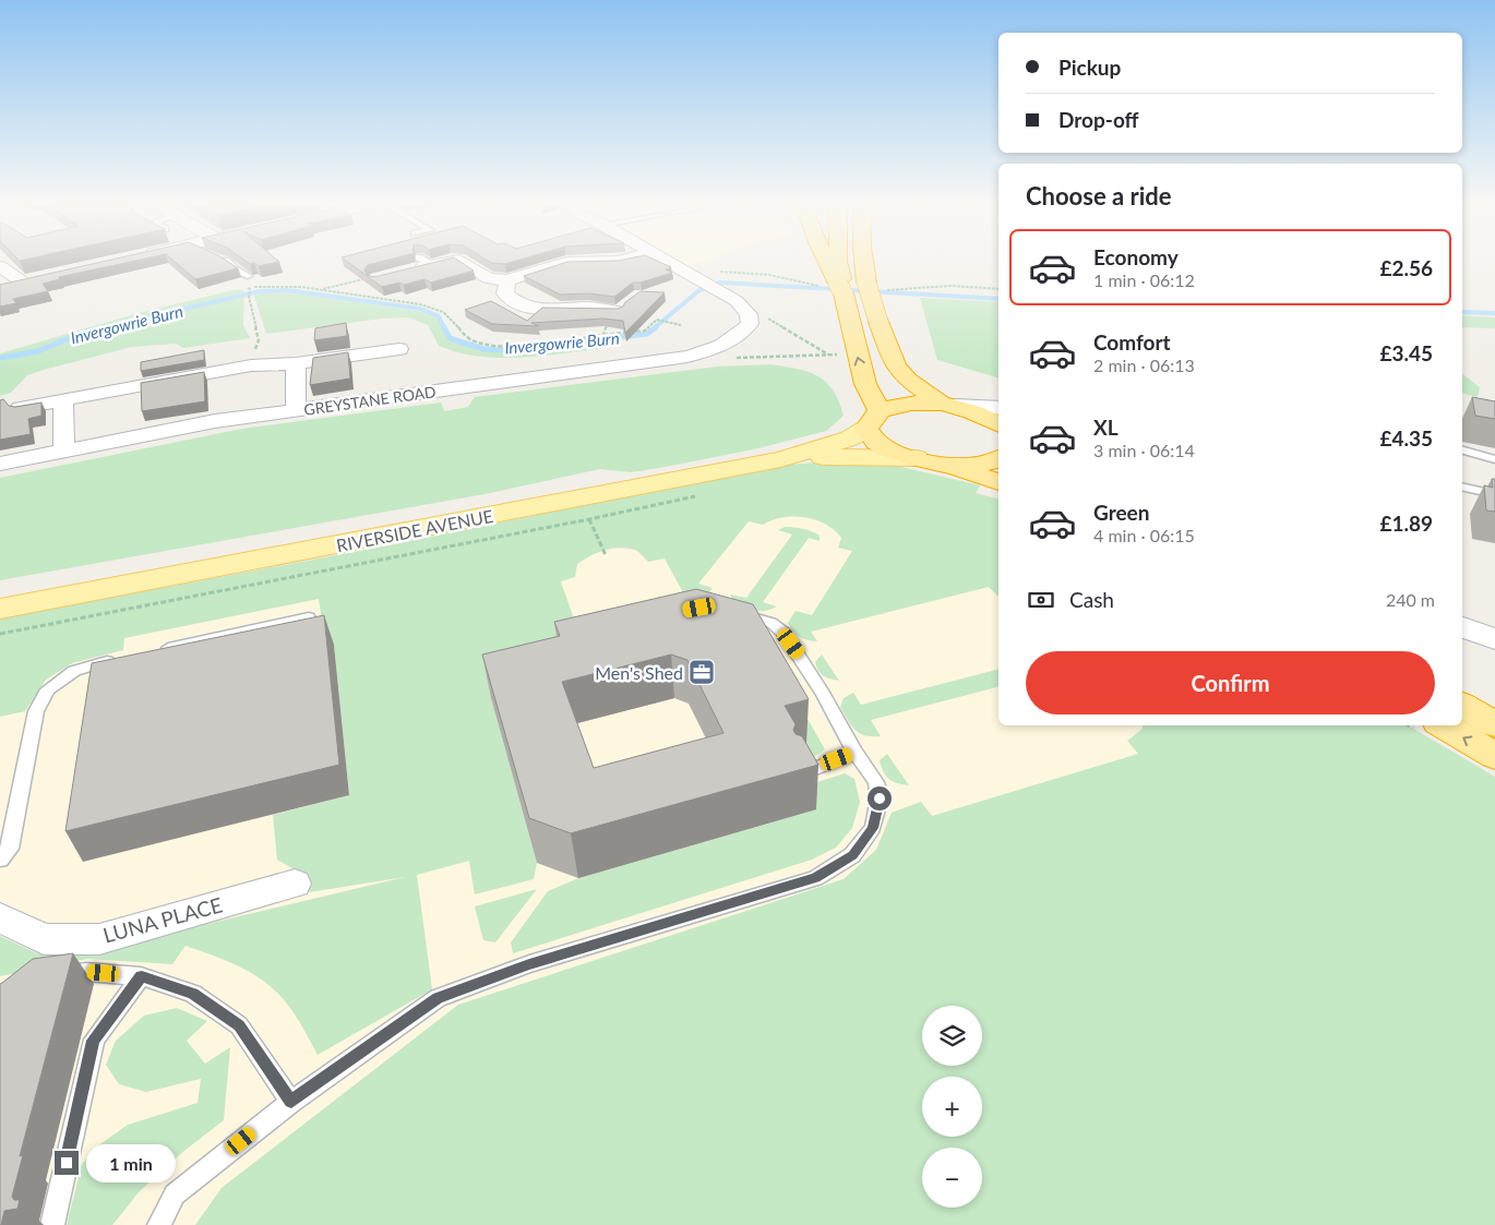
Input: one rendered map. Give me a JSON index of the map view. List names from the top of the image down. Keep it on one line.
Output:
{"streets":{"main road":["RIVERSIDE AVENUE"],"street":["GREYSTANE ROAD","LUNA PLACE"]},"water":["Invergowrie Burn"],"places":{"office":["Men's Shed"]},"page":{"banner":["Pickup","Drop-off"],"heading":"Choose a ride","list":[{"name":"Economy","note":"1 min · 06:12","value":"£2.56"},{"name":"Comfort","note":"2 min · 06:13","value":"£3.45"},{"name":"XL","note":"3 min · 06:14","value":"£4.35"},{"name":"Green","note":"4 min · 06:15","value":"£1.89"}],"pay":["Cash","240 m"],"buttons":"Confirm","map_buttons":["+","−"],"bubble":"1 min"}}
